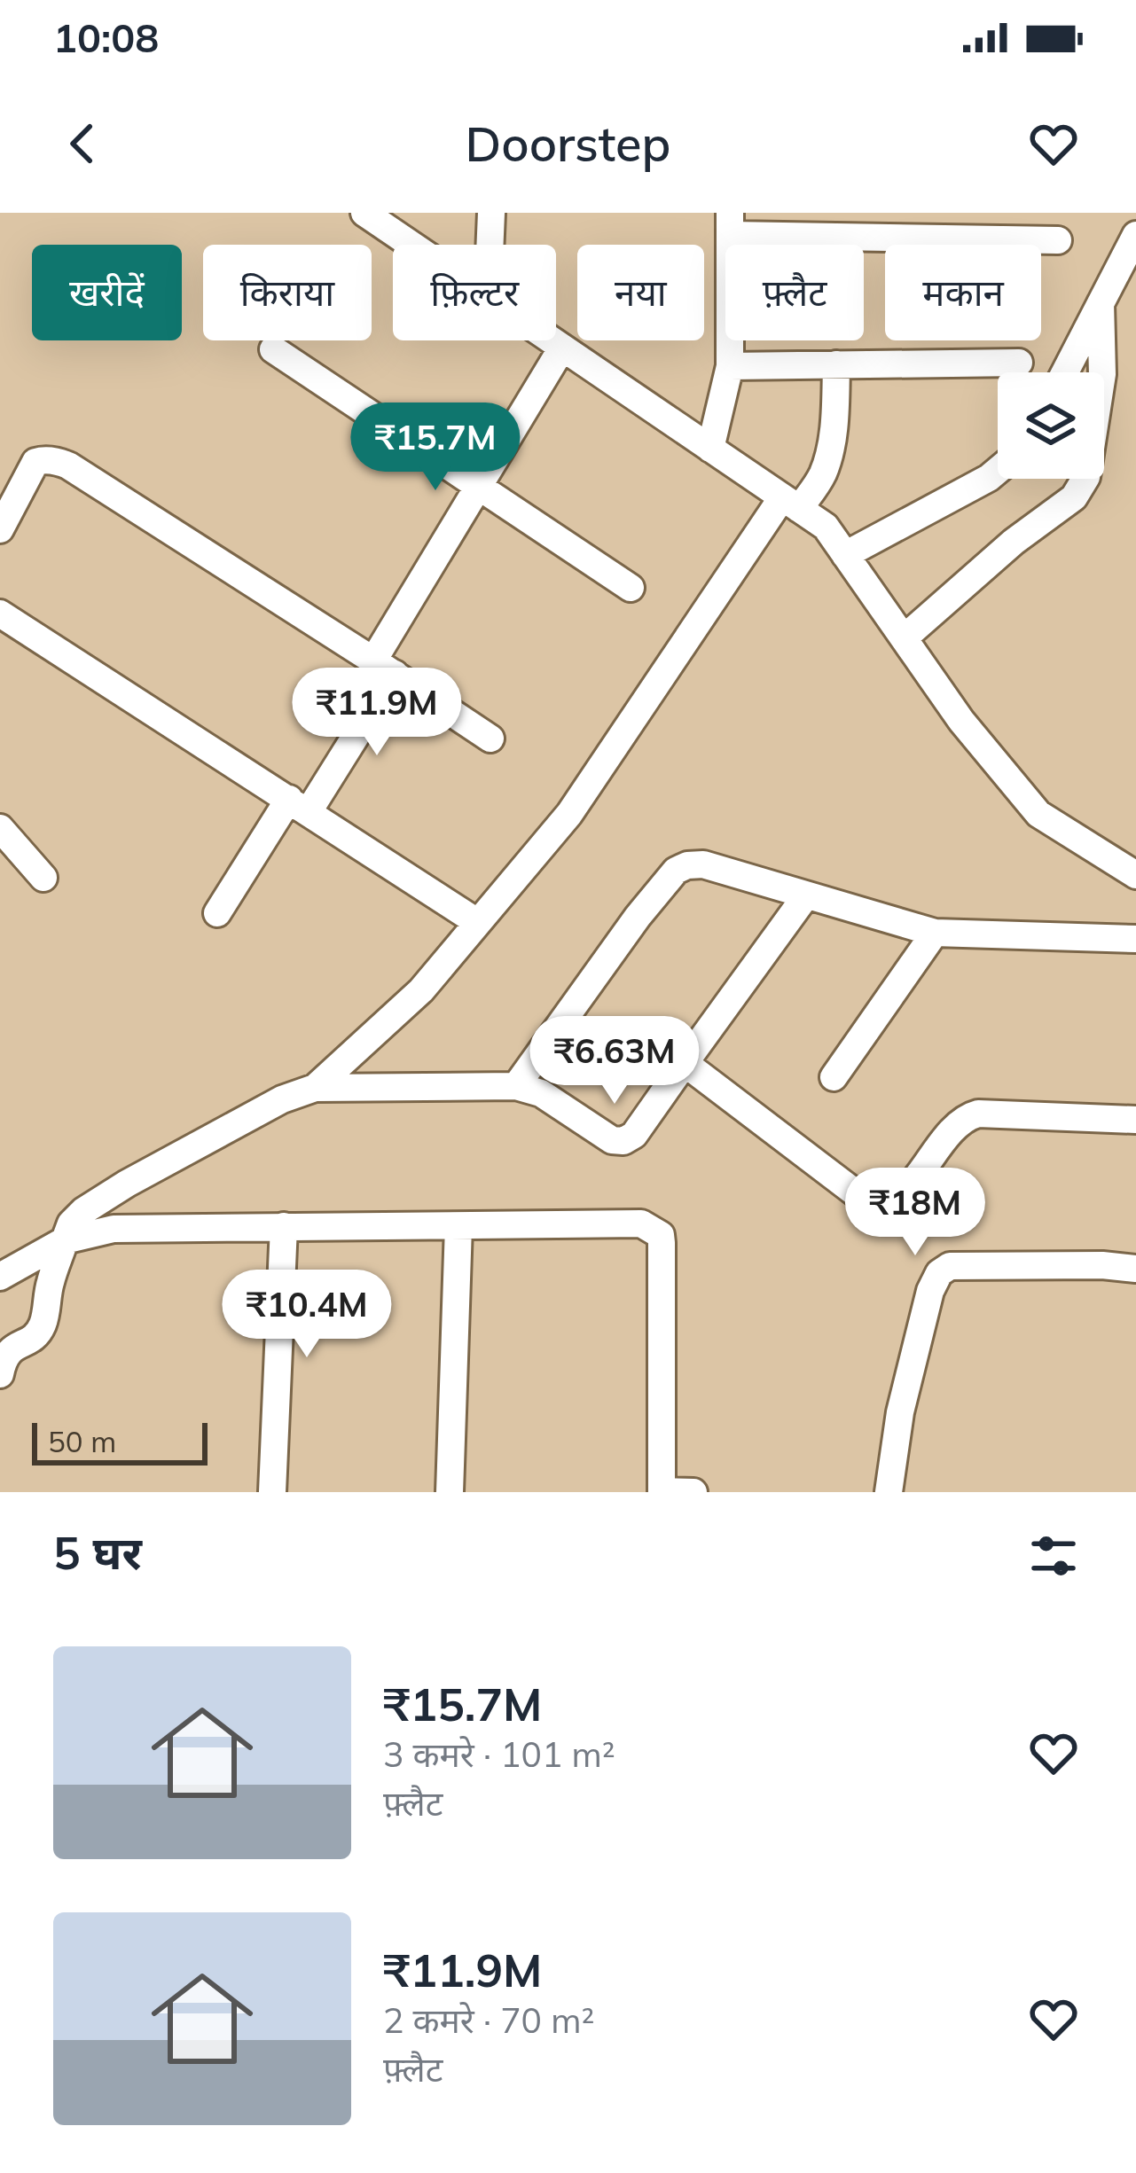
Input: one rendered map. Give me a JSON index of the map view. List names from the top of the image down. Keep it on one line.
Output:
{"scale_bar":"50 m","page":{"status":"10:08","header":"Doorstep","chip":["खरीदें","किराया","फ़िल्टर","नया","फ़्लैट","मकान"],"price":["₹15.7M","₹11.9M","₹6.63M","₹18M","₹10.4M"],"scale":"50 m","heading":"5 घर","list":[{"name":"₹15.7M","note":"3 कमरे · 101 m² · फ़्लैट"},{"name":"₹11.9M","note":"2 कमरे · 70 m² · फ़्लैट"}]}}
